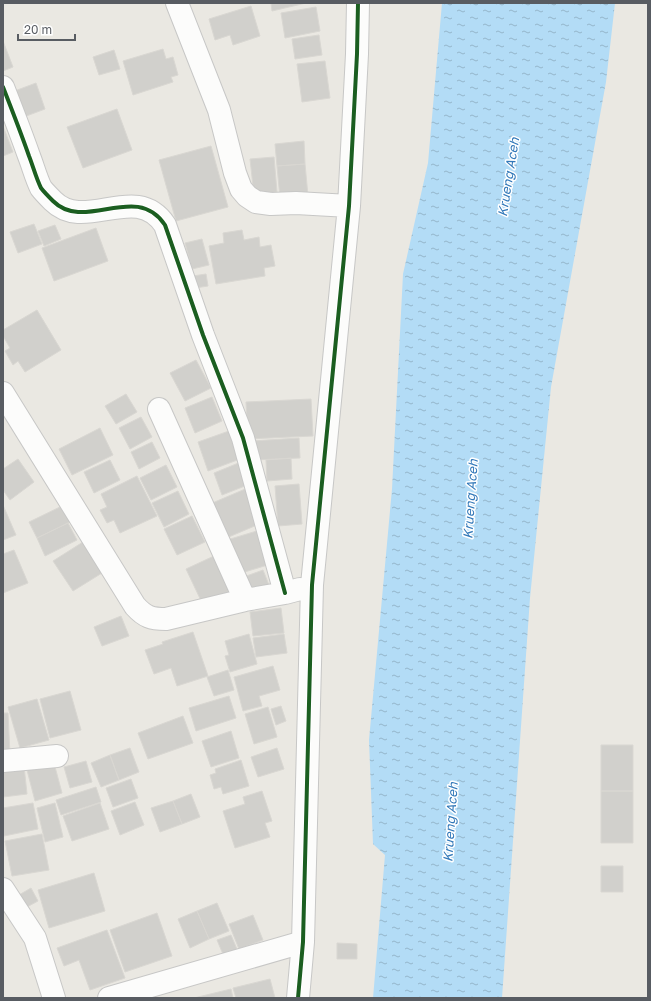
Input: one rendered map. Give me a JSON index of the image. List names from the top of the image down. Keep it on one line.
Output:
{"water":["Krueng Aceh"],"scale_bar":"20 m"}
